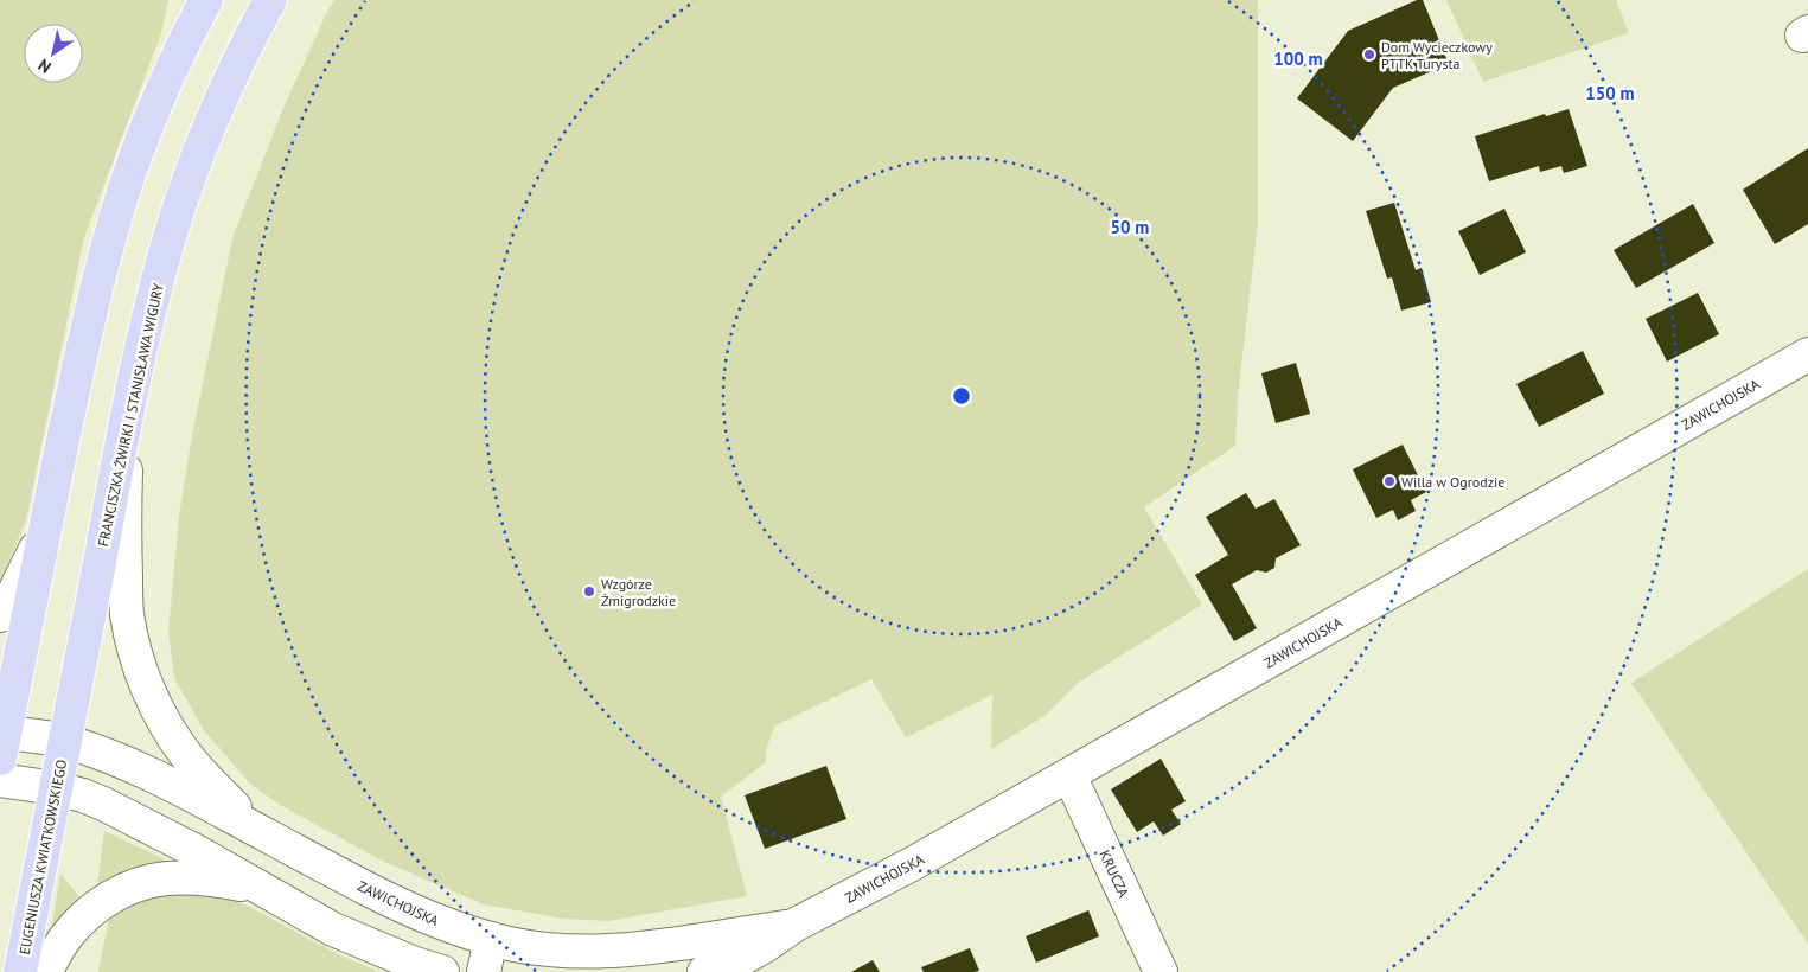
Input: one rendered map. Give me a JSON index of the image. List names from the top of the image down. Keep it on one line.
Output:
{"streets":{"main road":["FRANCISZKA ŻWIRKI I STANISŁAWA WIGURY","EUGENIUSZA KWIATKOWSKIEGO"],"street":["ZAWICHOJSKA","KRUCZA"]},"crossings":[["ZAWICHOJSKA","FRANCISZKA ŻWIRKI I STANISŁAWA WIGURY"],["ZAWICHOJSKA","EUGENIUSZA KWIATKOWSKIEGO"],["ZAWICHOJSKA","KRUCZA"],["FRANCISZKA ŻWIRKI I STANISŁAWA WIGURY","EUGENIUSZA KWIATKOWSKIEGO"]],"places":["Dom Wycieczkowy PTTK Turysta","Willa w Ogrodzie","Wzgórze Żmigrodzkie"],"north":"bottom left","rings":["100 m","150 m","50 m"]}
